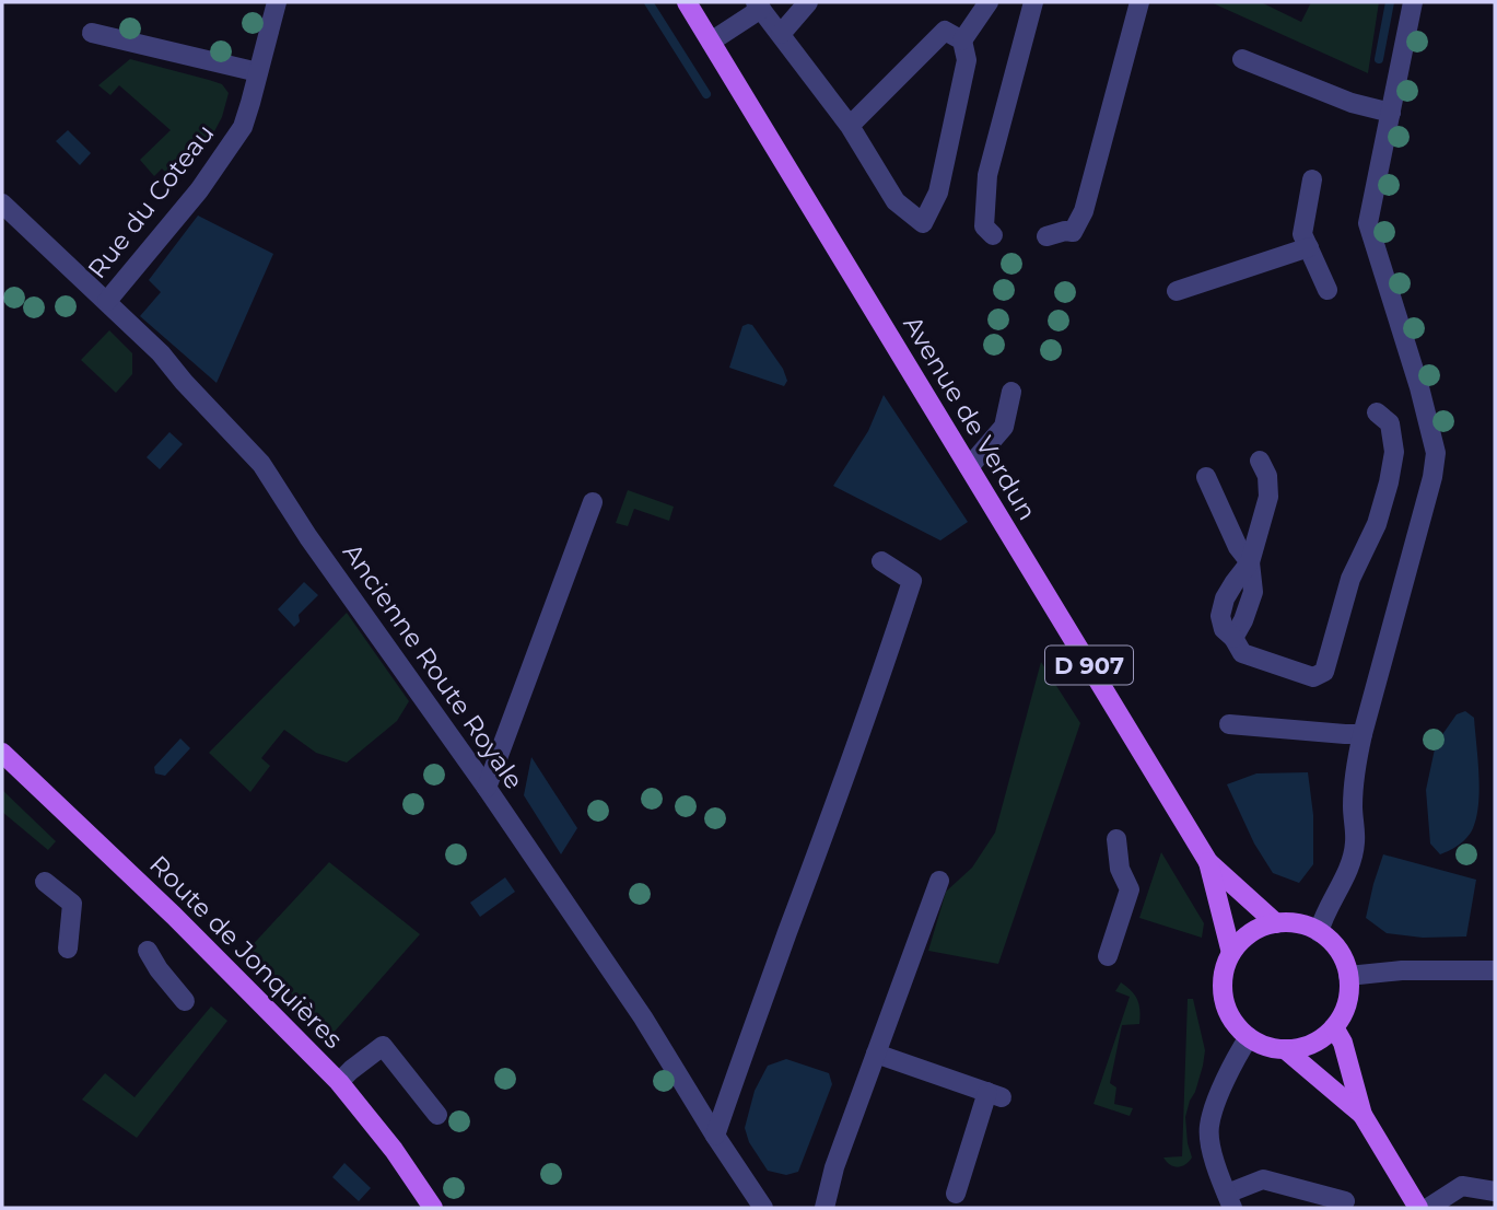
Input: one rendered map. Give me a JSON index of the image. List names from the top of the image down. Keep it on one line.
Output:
{"streets":{"main road":["Avenue de Verdun","D 907","Route de Jonquières"],"street":["Rue du Coteau","Ancienne Route Royale"]},"crossings":[["Rue du Coteau","Ancienne Route Royale"]]}
